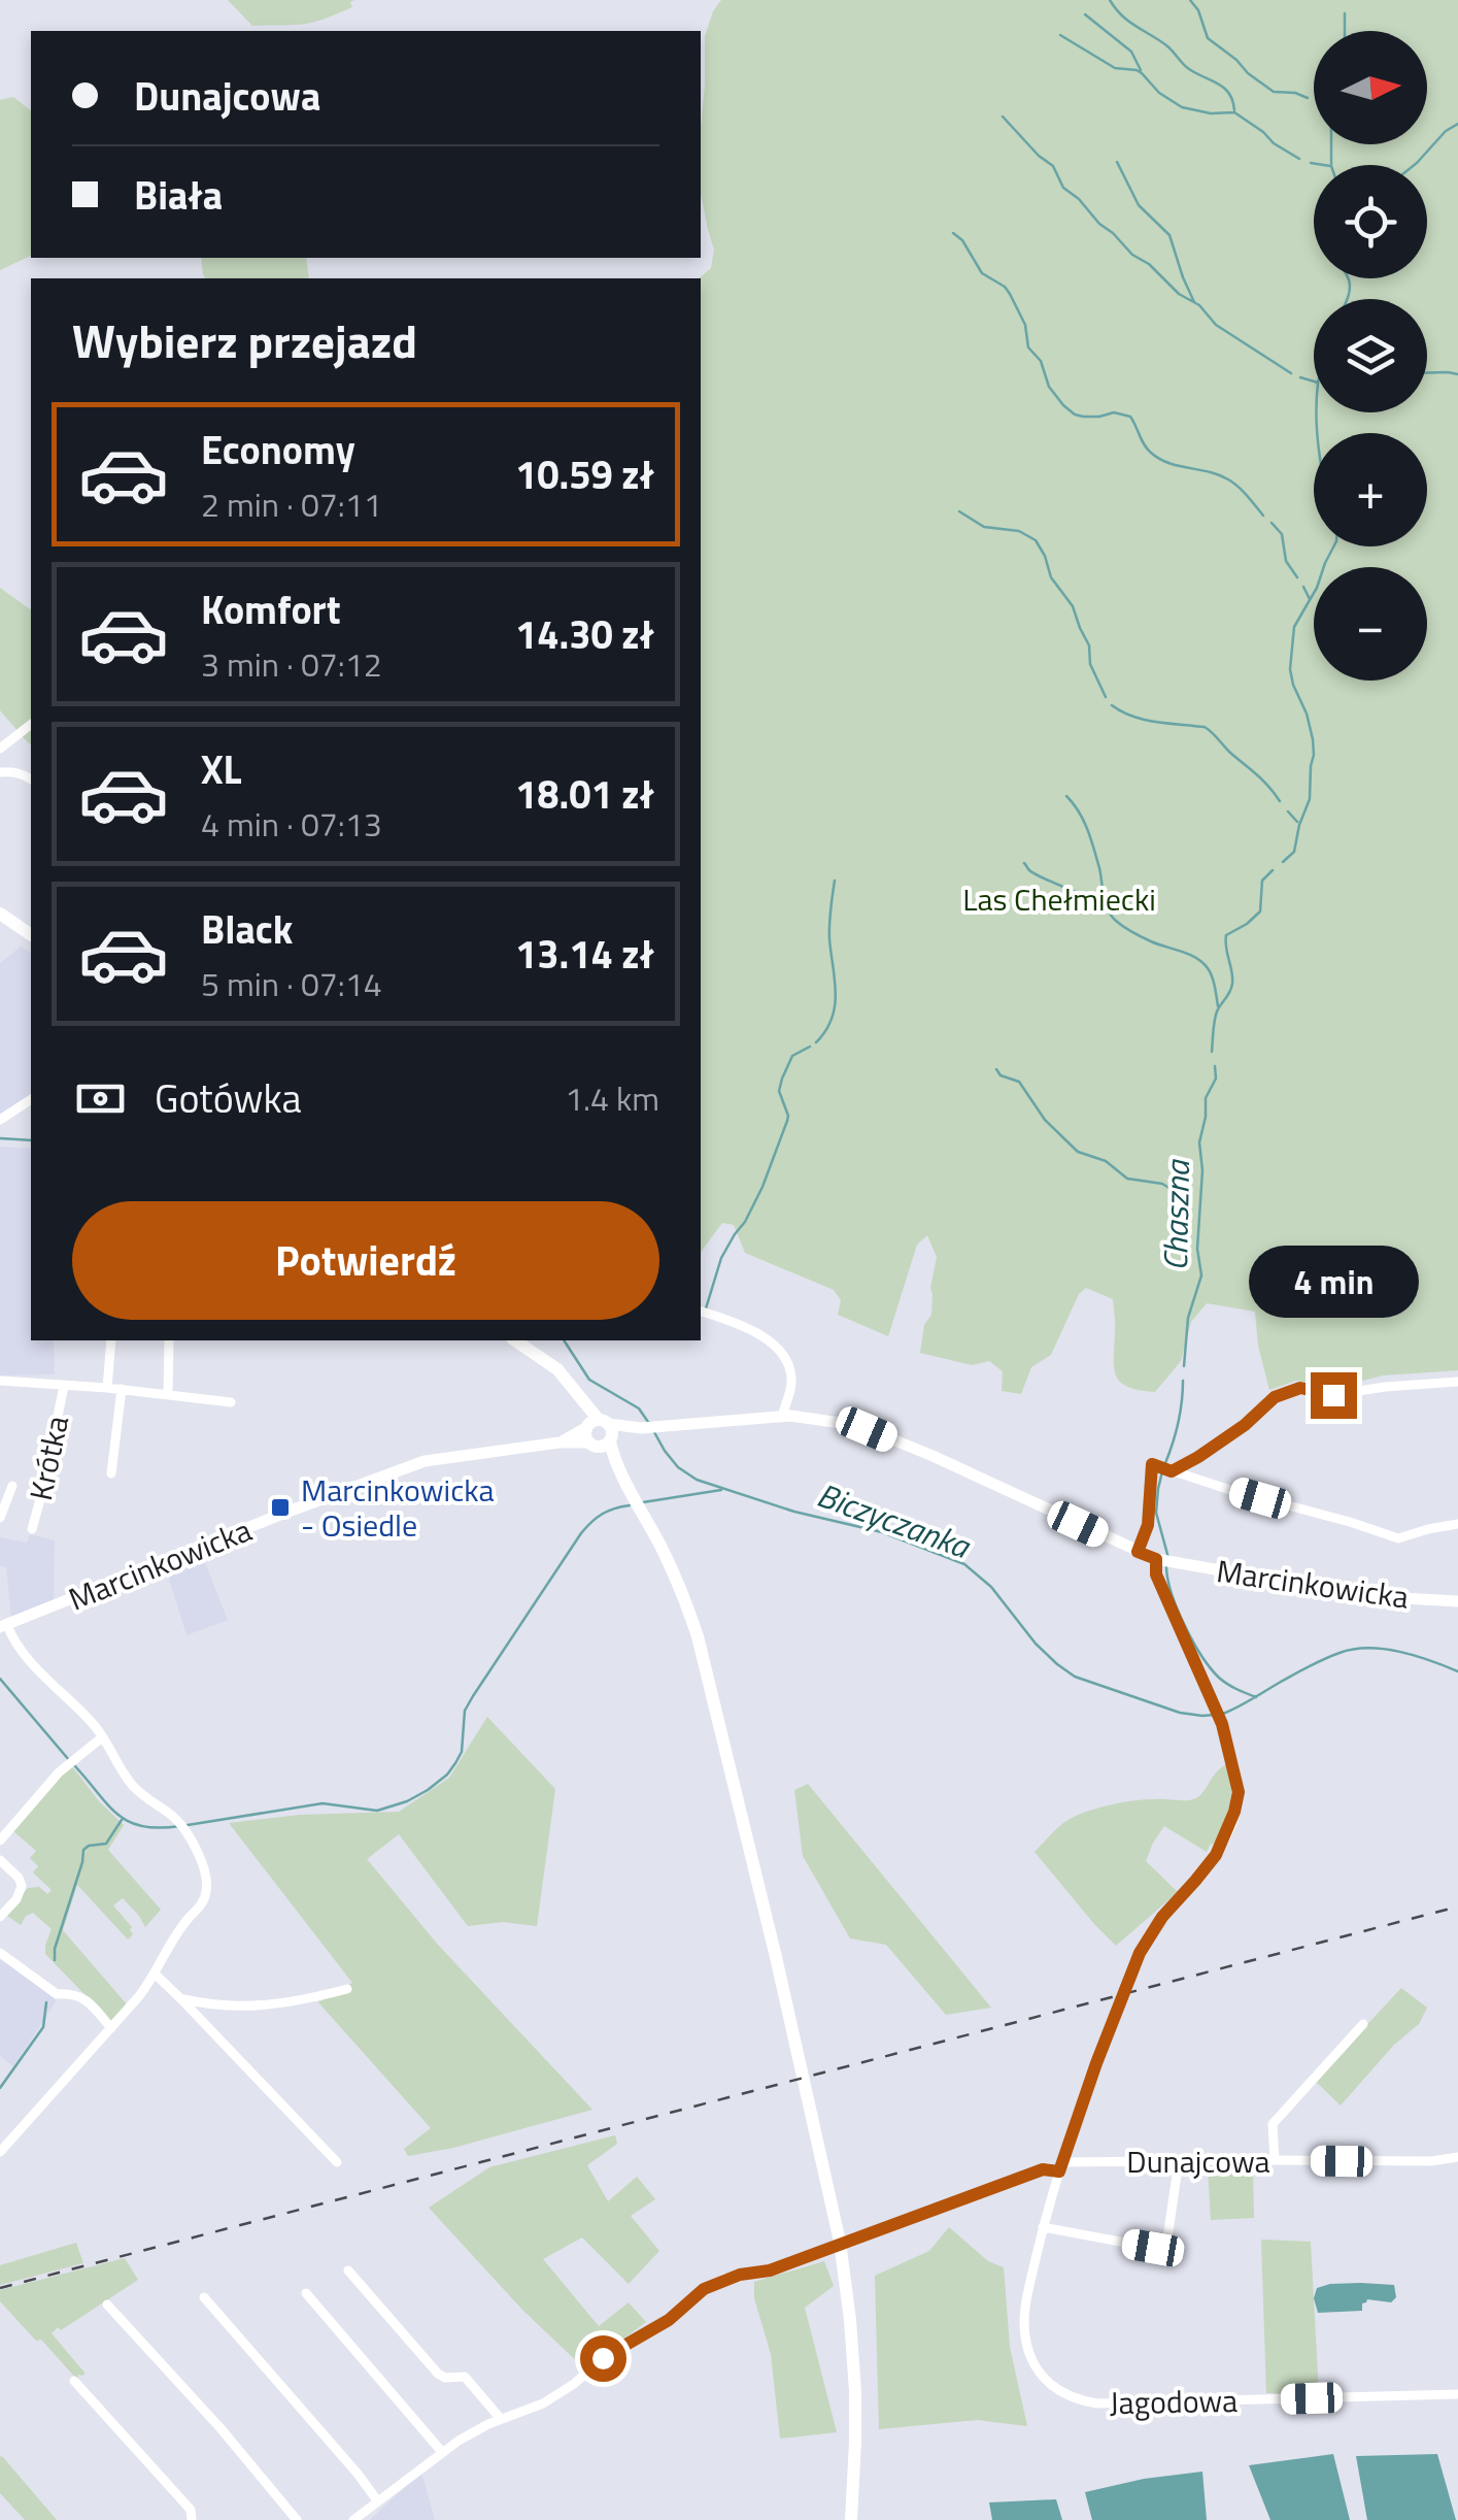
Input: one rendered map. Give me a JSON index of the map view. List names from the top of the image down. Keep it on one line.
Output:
{"streets":{"street":["Krótka","Marcinkowicka","Dunajcowa","Jagodowa"]},"crossings":[["Marcinkowicka","Jagodowa"],["Dunajcowa","Jagodowa"]],"water":["Chaszna","Biczyczanka"],"parks":["Las Chełmiecki"],"places":{"transit":["Marcinkowicka - Osiedle"]},"north":"right","page":{"map_buttons":["+","−"],"banner":["Dunajcowa","Biała"],"heading":"Wybierz przejazd","list":[{"name":"Economy","note":"2 min · 07:11","value":"10.59 zł"},{"name":"Komfort","note":"3 min · 07:12","value":"14.30 zł"},{"name":"XL","note":"4 min · 07:13","value":"18.01 zł"},{"name":"Black","note":"5 min · 07:14","value":"13.14 zł"}],"pay":["Gotówka","1.4 km"],"buttons":"Potwierdź","bubble":"4 min"}}
